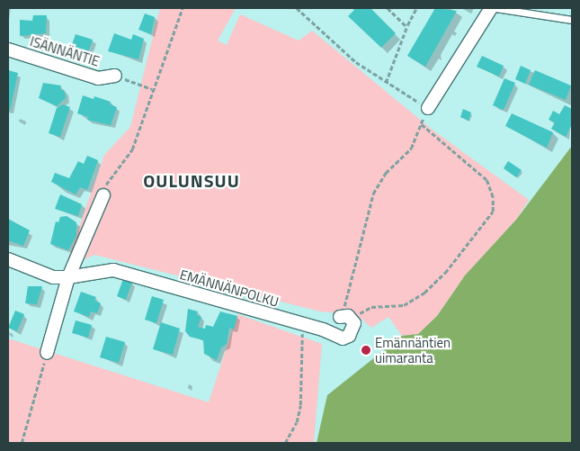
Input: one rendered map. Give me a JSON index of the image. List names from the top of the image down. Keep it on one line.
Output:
{"streets":{"street":["ISÄNNÄNTIE","EMÄNNÄNPOLKU"]},"districts":["OULUNSUU"],"places":["Emännäntien uimaranta"]}
